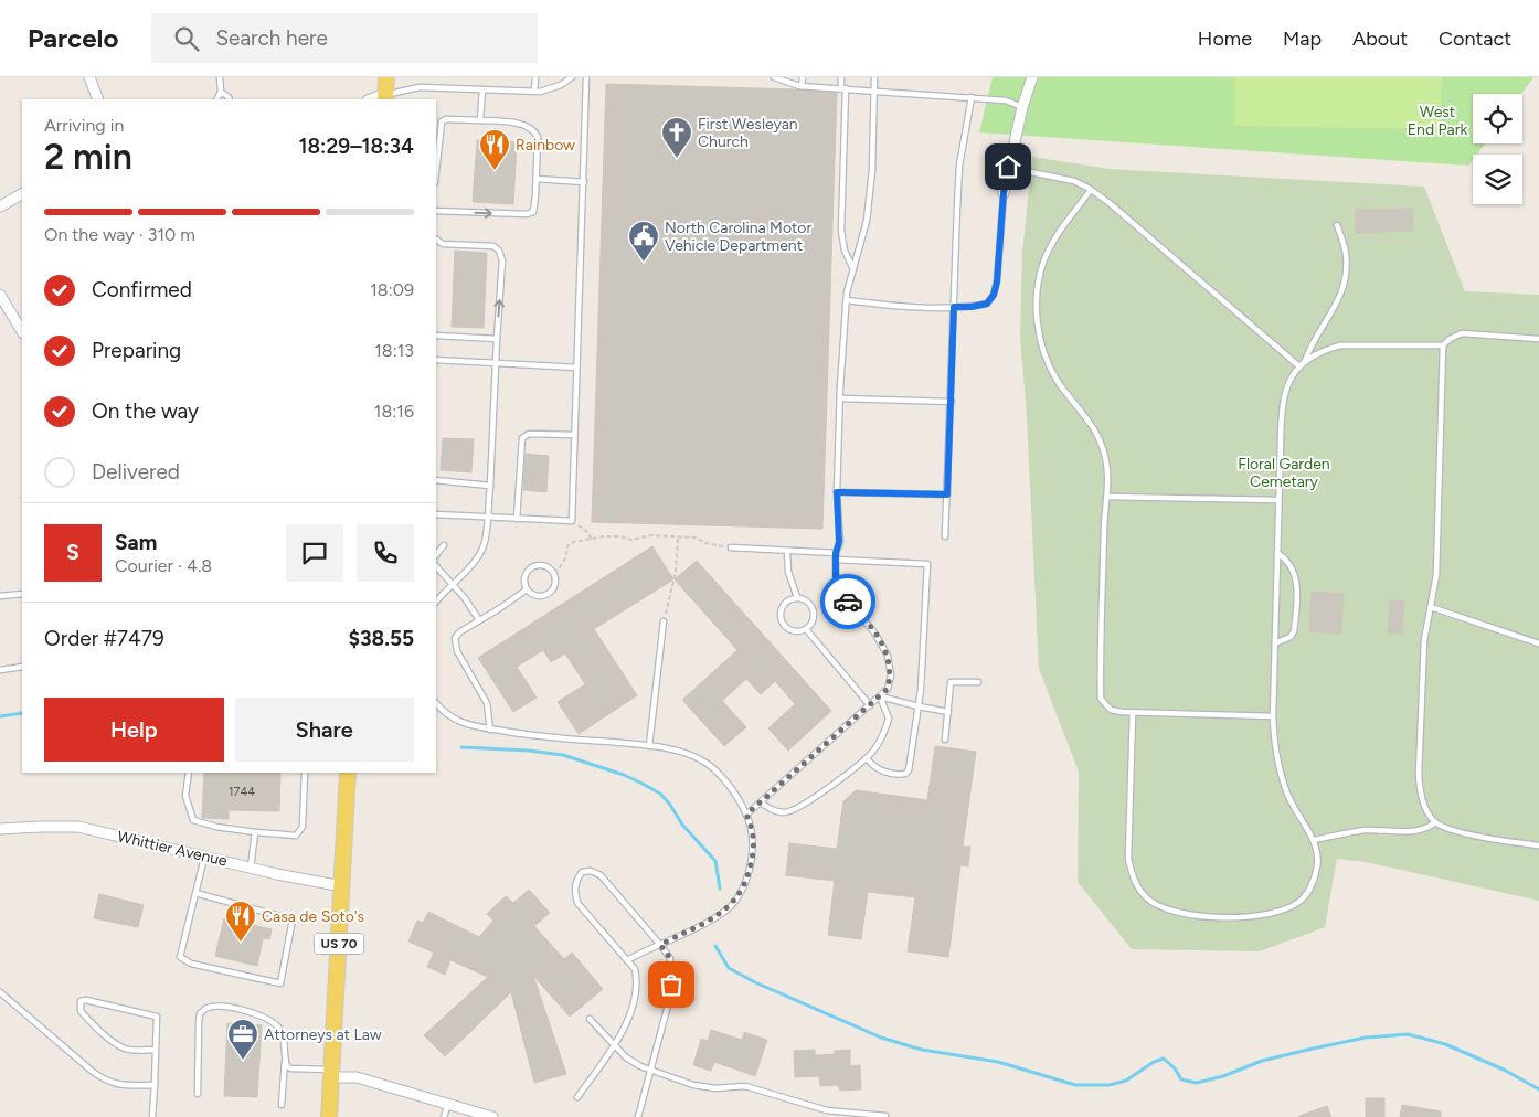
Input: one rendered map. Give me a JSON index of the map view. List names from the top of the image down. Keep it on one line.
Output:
{"streets":{"main road":["US 70"],"street":["Whittier Avenue"]},"crossings":[["Whittier Avenue","US 70"]],"parks":["West End Park","Floral Garden Cemetary"],"places":{"church":["First Wesleyan Church"],"restaurant":["Rainbow","Casa de Soto's"],"public building":["North Carolina Motor Vehicle Department"],"office":["Attorneys at Law"]},"house_numbers":["1744"],"page":{"header":"Parcelo","search":"Search here","nav":["Home","Map","About","Contact"],"heading":["2 min","Arriving in","18:29–18:34"],"panel":["Sam","Courier · 4.8","Order #7479","$38.55"],"bar":"On the way · 310 m","list":[["Confirmed","18:09"],["Preparing","18:13"],["On the way","18:16"],"Delivered"],"round":"S","buttons":["Help","Share"]}}
